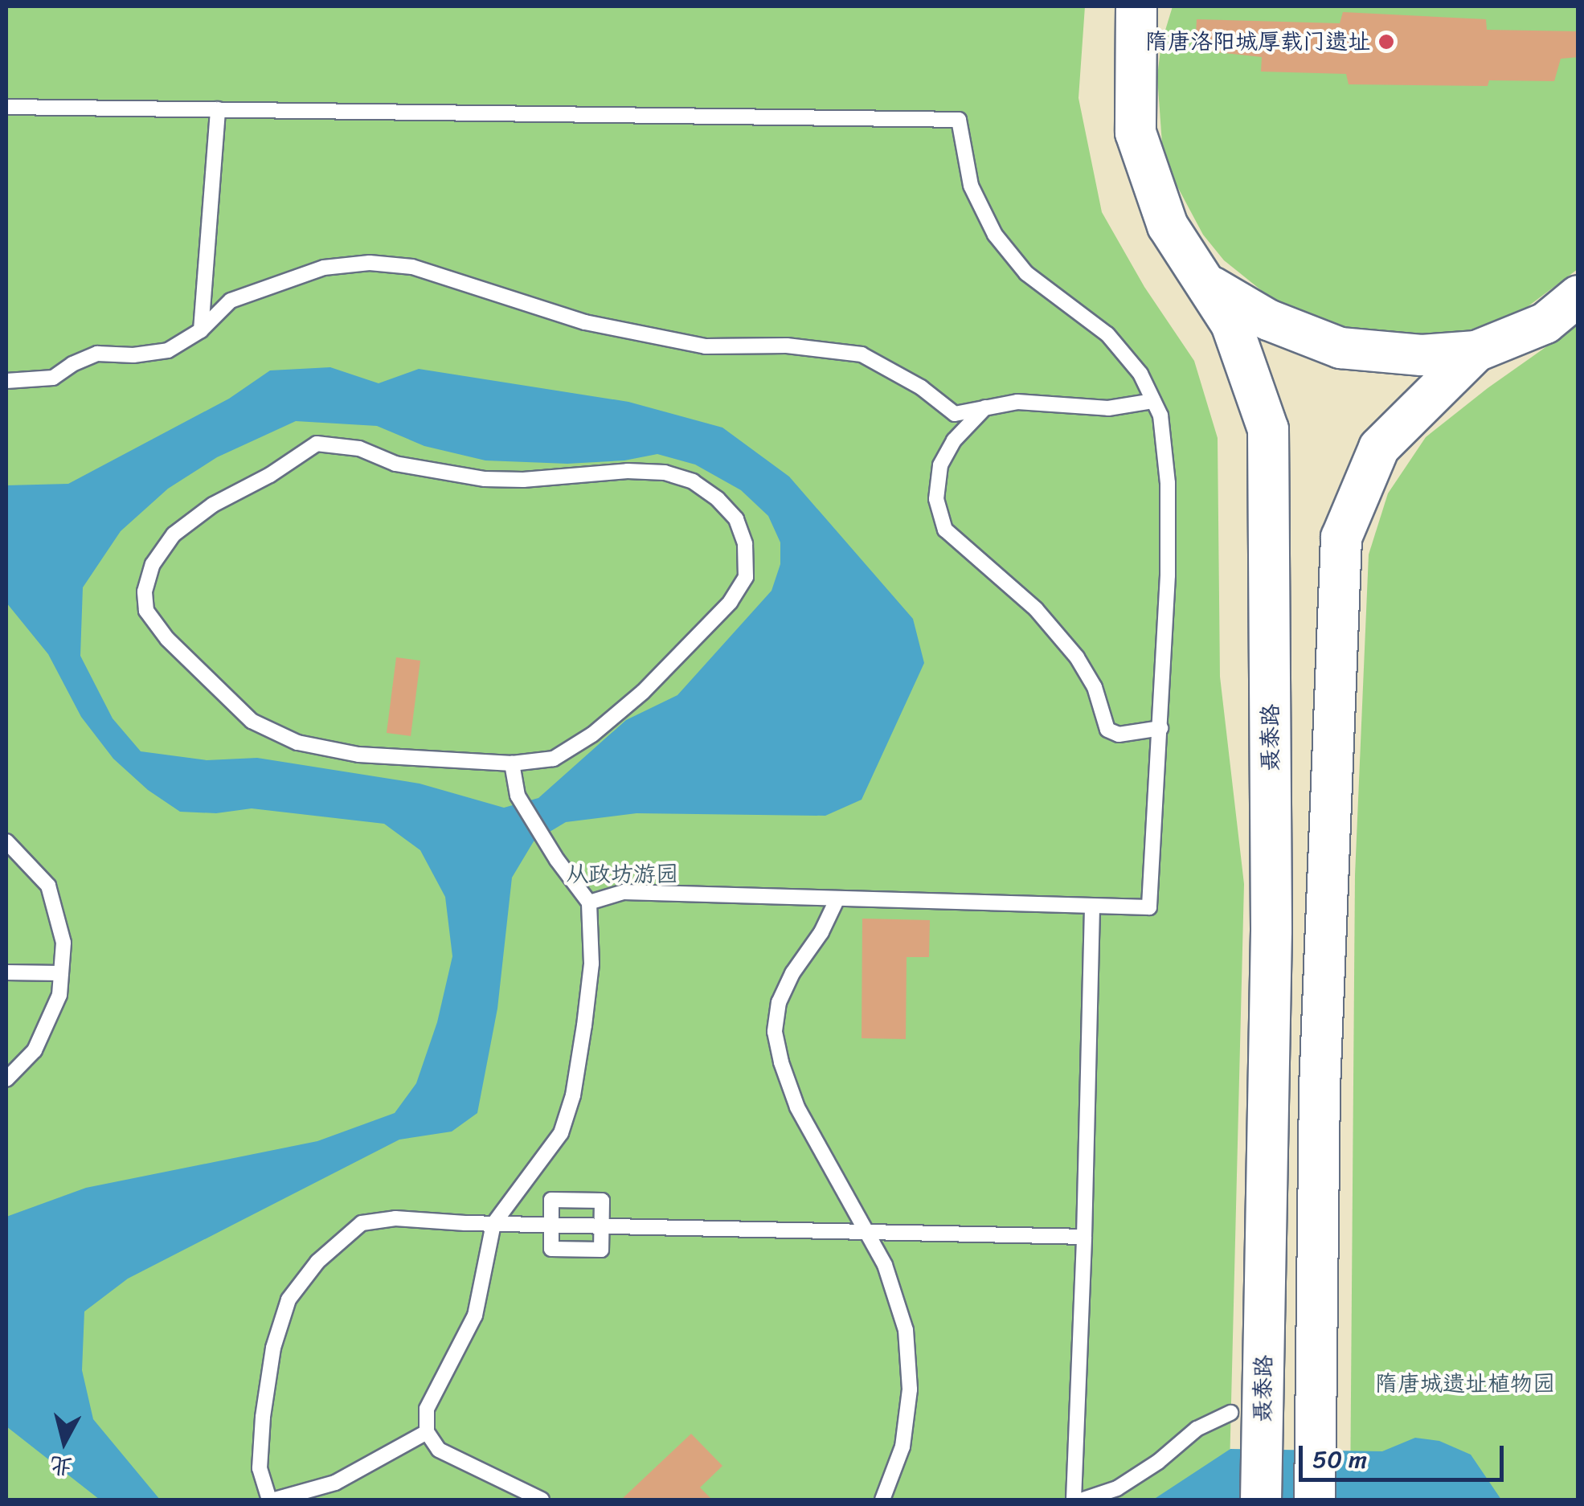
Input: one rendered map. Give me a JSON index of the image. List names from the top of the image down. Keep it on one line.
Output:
{"streets":{"main road":["聂泰路"]},"parks":["从政坊游园","隋唐城遗址植物园"],"places":["隋唐洛阳城厚载门遗址"],"scale_bar":"50 m","north":"bottom"}
